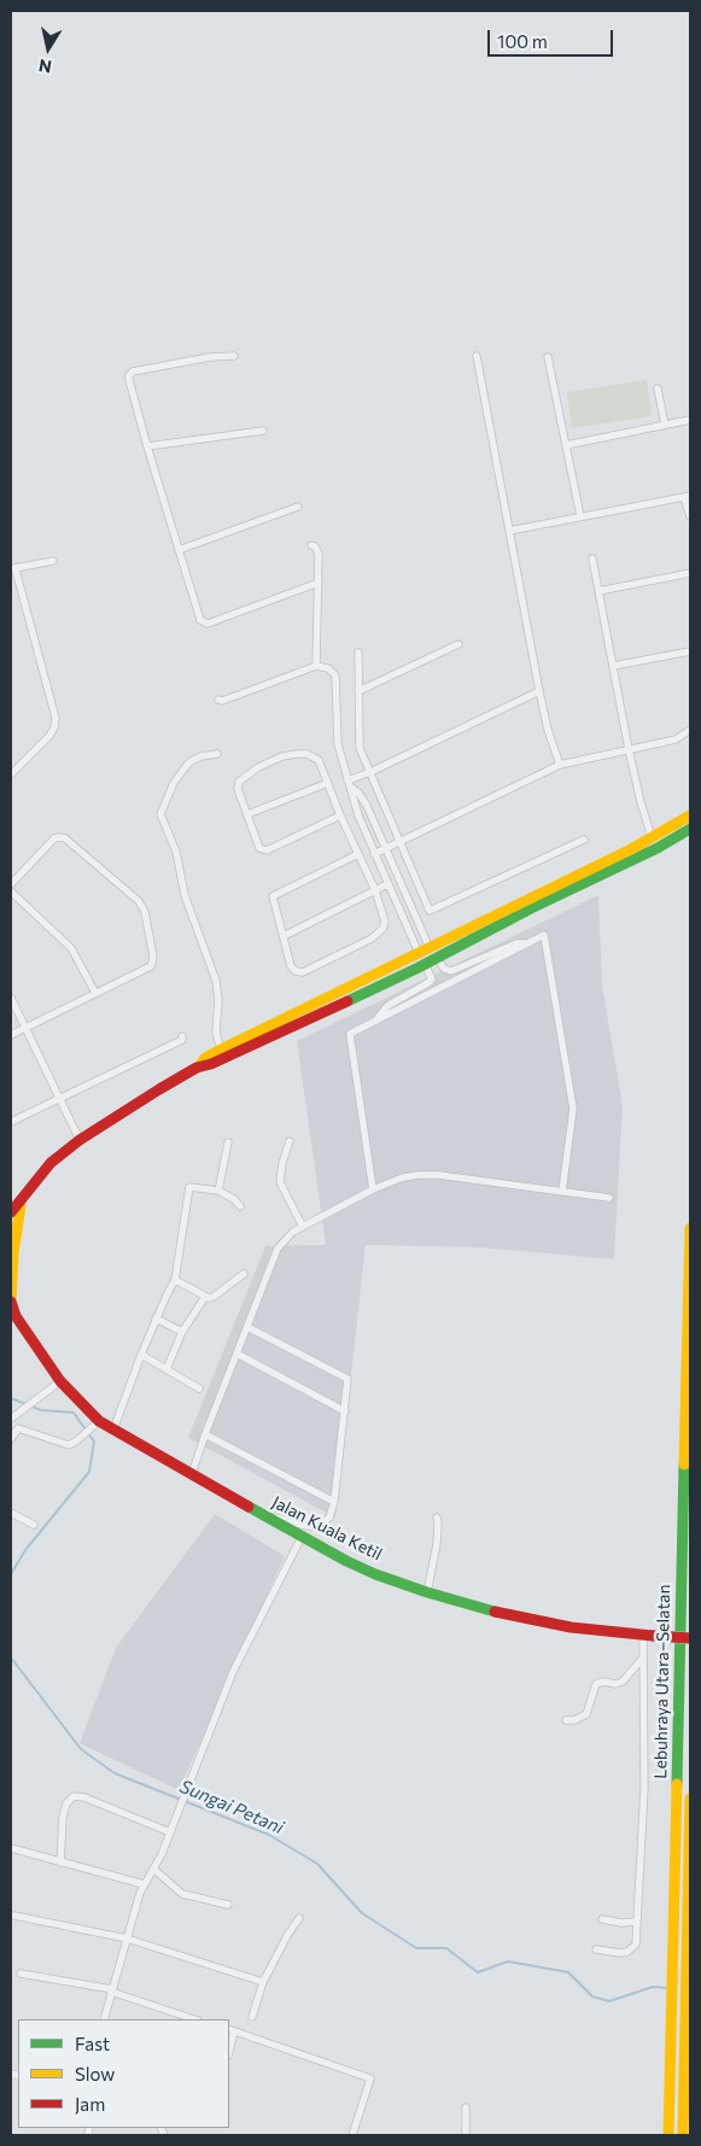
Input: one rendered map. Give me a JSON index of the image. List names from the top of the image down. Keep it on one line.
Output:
{"streets":{"main road":["Jalan Kuala Ketil","Lebuhraya Utara–Selatan"]},"water":["Sungai Petani"],"legend":["Fast","Slow","Jam"],"scale_bar":"100 m","north":"bottom"}
